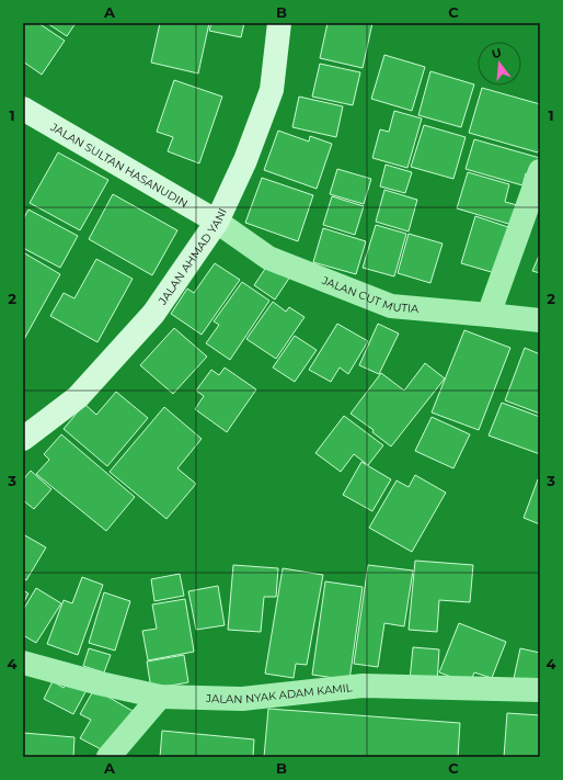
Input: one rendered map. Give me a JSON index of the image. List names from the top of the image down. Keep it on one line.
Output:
{"streets":{"street":["JALAN SULTAN HASANUDIN","JALAN AHMAD YANI","JALAN CUT MUTIA","JALAN NYAK ADAM KAMIL"]},"crossings":[["JALAN SULTAN HASANUDIN","JALAN AHMAD YANI"],["JALAN SULTAN HASANUDIN","JALAN CUT MUTIA"],["JALAN AHMAD YANI","JALAN CUT MUTIA"]],"north":"top","grid":{"columns":["A","B","C"],"rows":["1","2","3","4"]}}
